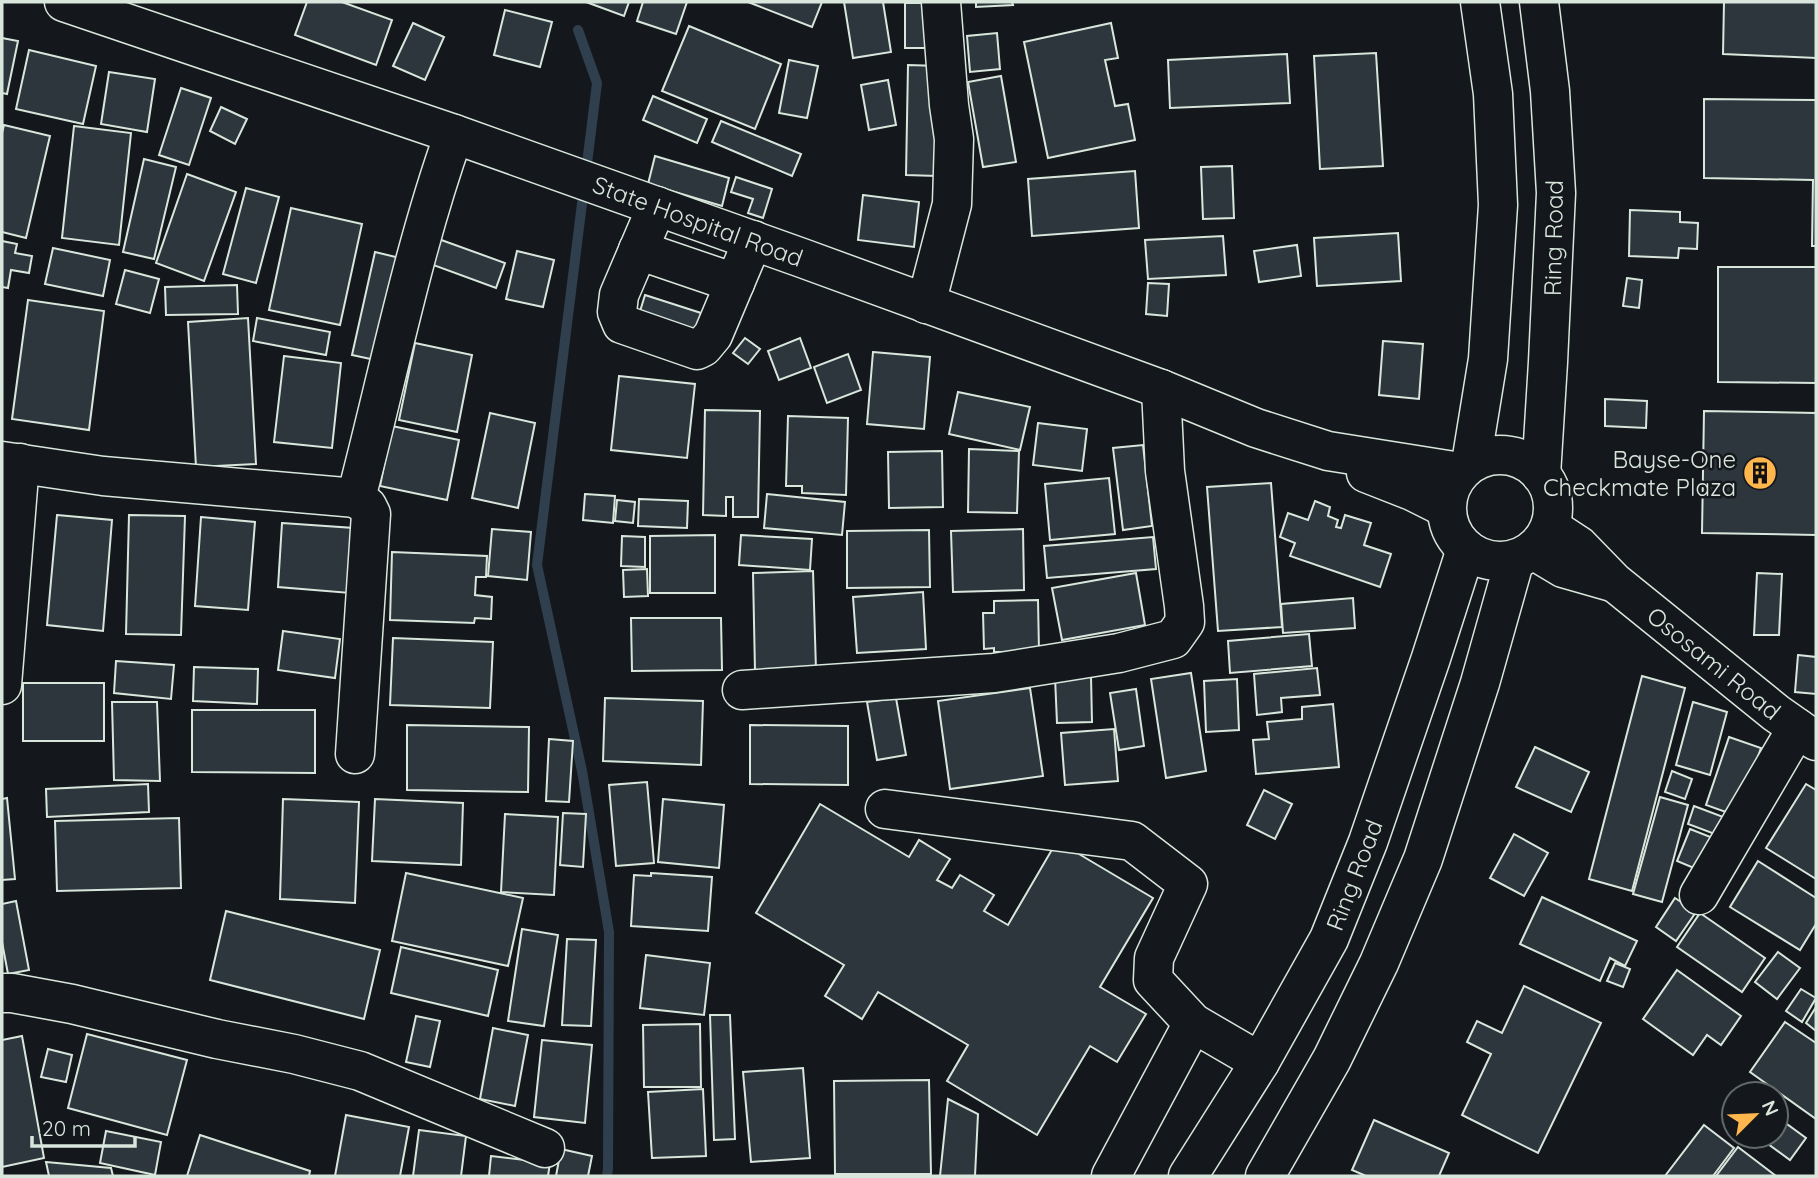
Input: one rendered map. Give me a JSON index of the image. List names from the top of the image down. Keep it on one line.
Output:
{"streets":{"street":["State Hospital Road","Ring Road","Ososami Road"]},"crossings":[["Ring Road","Ososami Road"]],"places":{"building":["Bayse-One Checkmate Plaza"]},"scale_bar":"20 m","north":"top right"}
